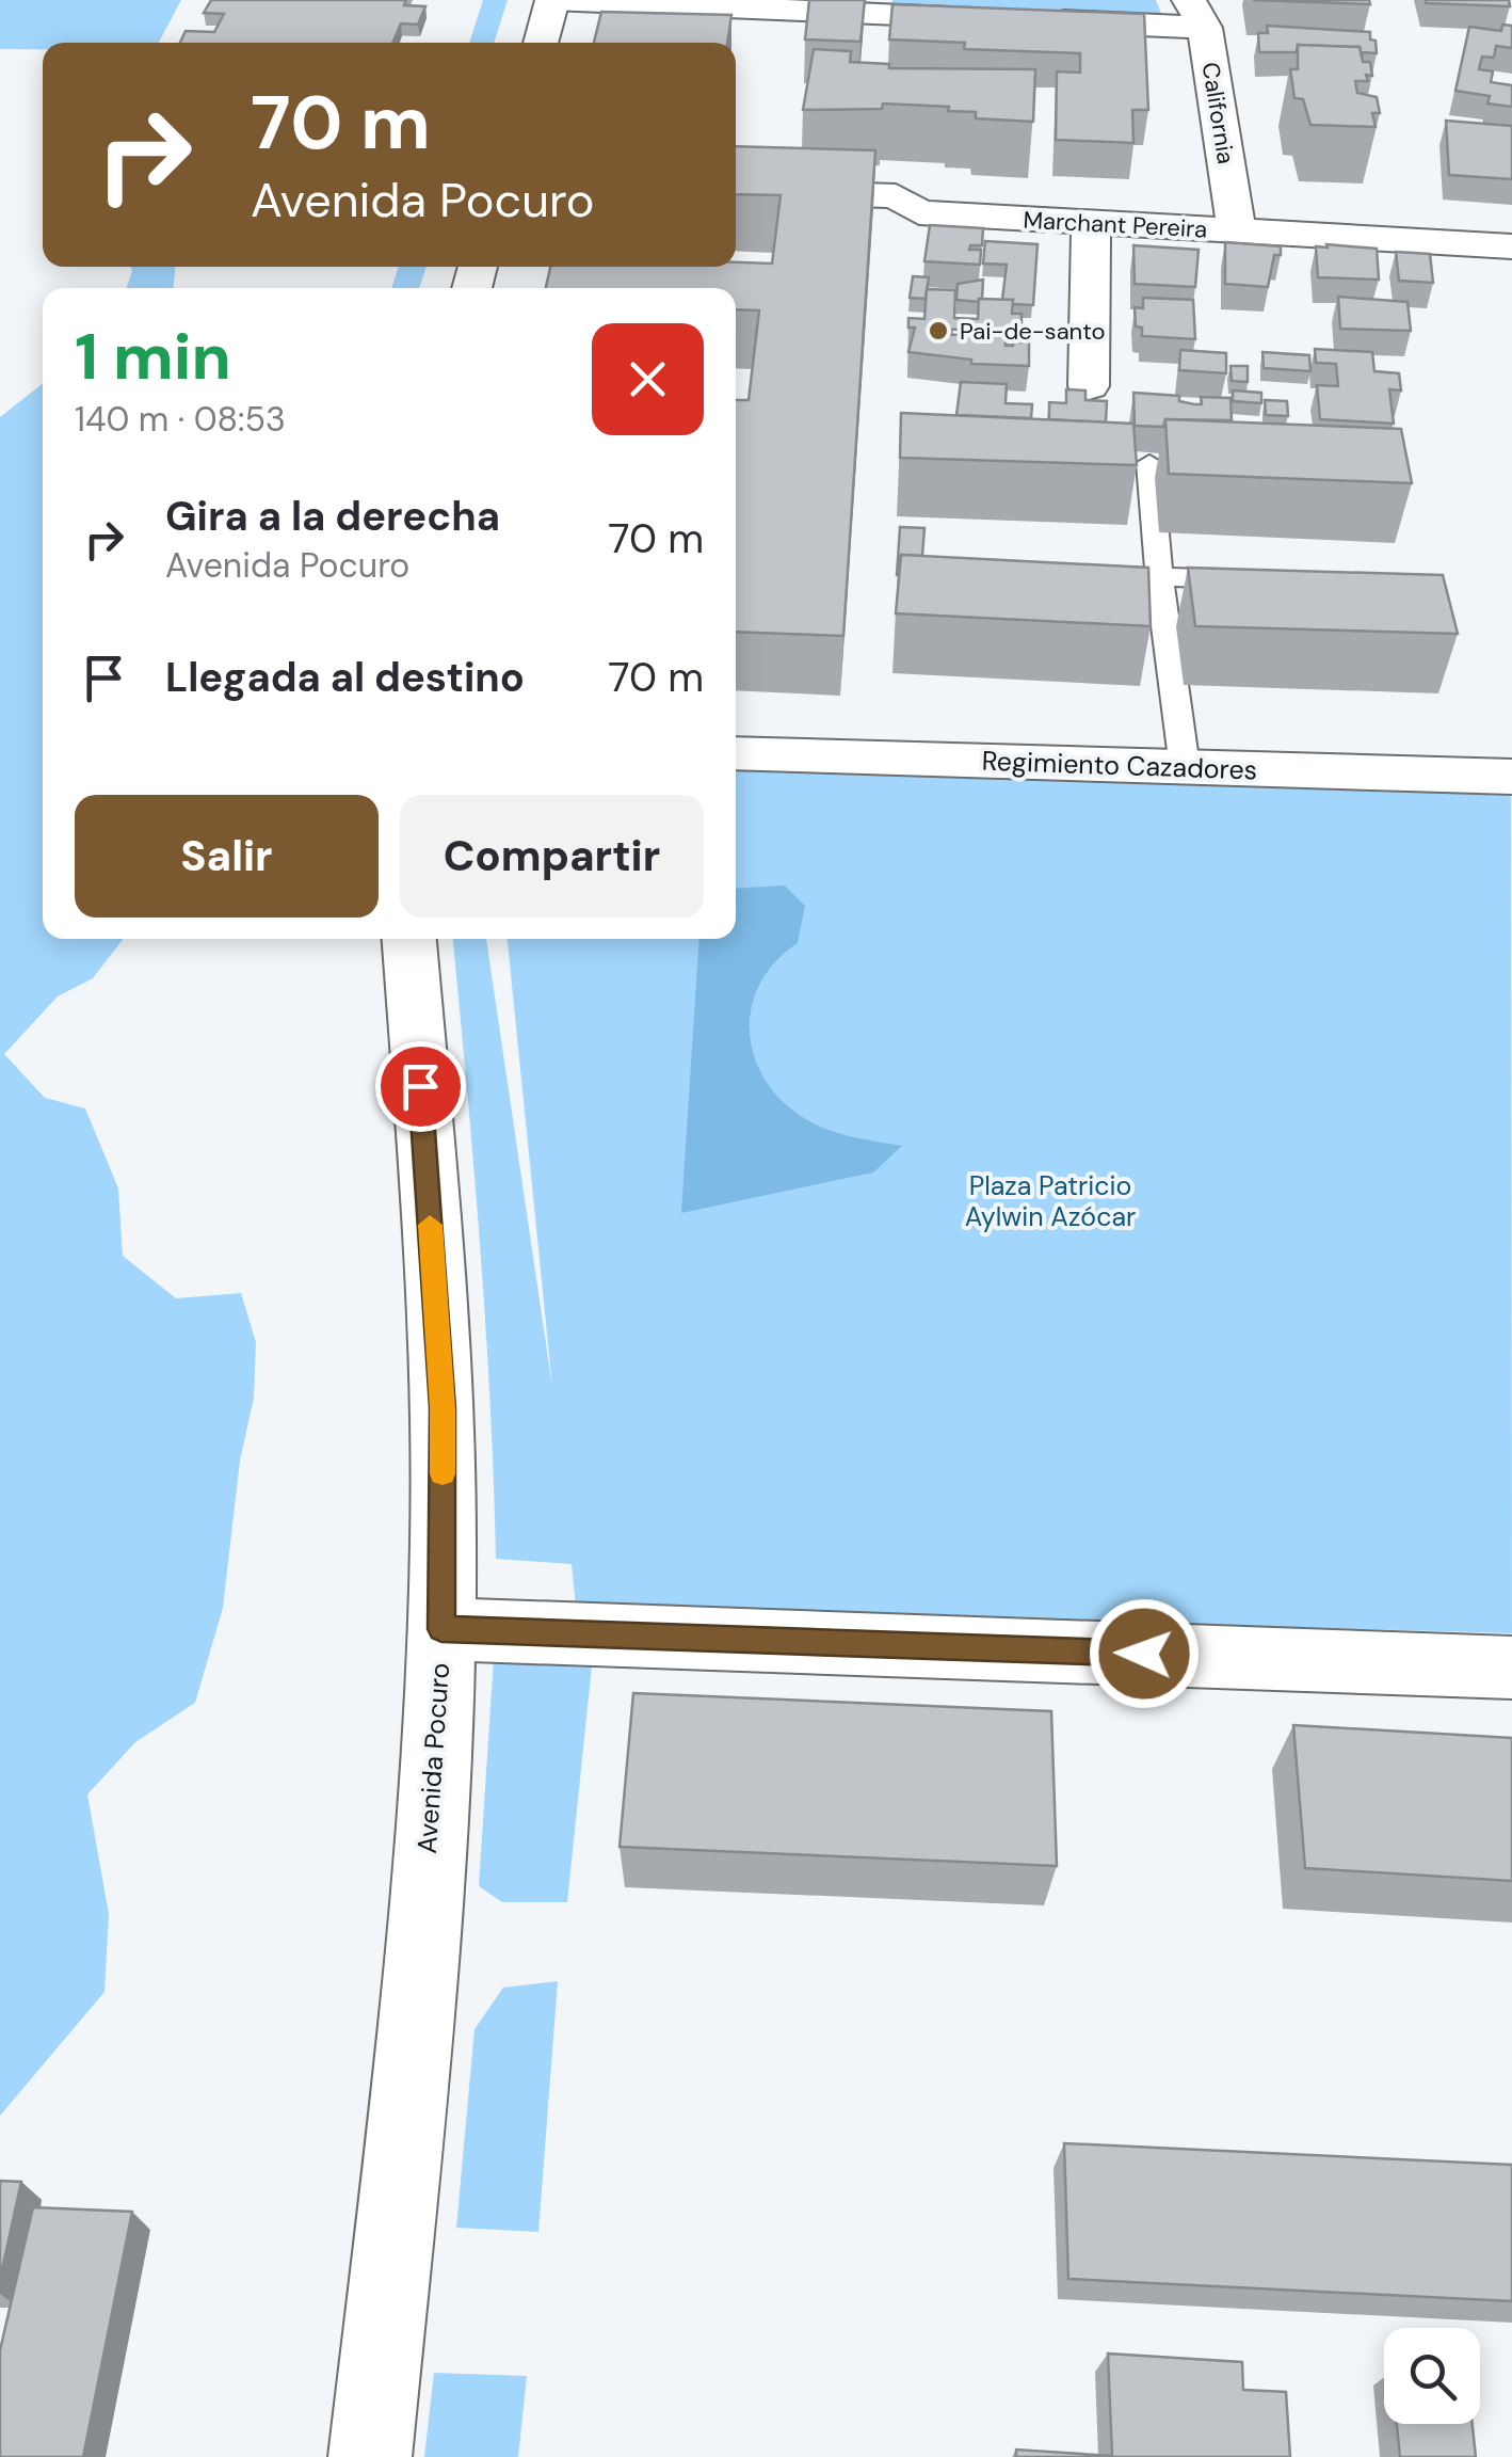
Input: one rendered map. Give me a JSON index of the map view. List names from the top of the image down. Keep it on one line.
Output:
{"streets":{"street":["California","Marchant Pereira","Regimiento Cazadores","Avenida Pocuro"]},"crossings":[["California","Marchant Pereira"]],"parks":["Plaza Patricio Aylwin Azócar"],"places":["Pai-de-santo"],"page":{"turn":["70 m","Avenida Pocuro"],"heading":["1 min","140 m · 08:53"],"list":[{"name":"Gira a la derecha","note":"Avenida Pocuro","value":"70 m"},{"name":"Llegada al destino","value":"70 m"}],"buttons":["Salir","Compartir"]}}
